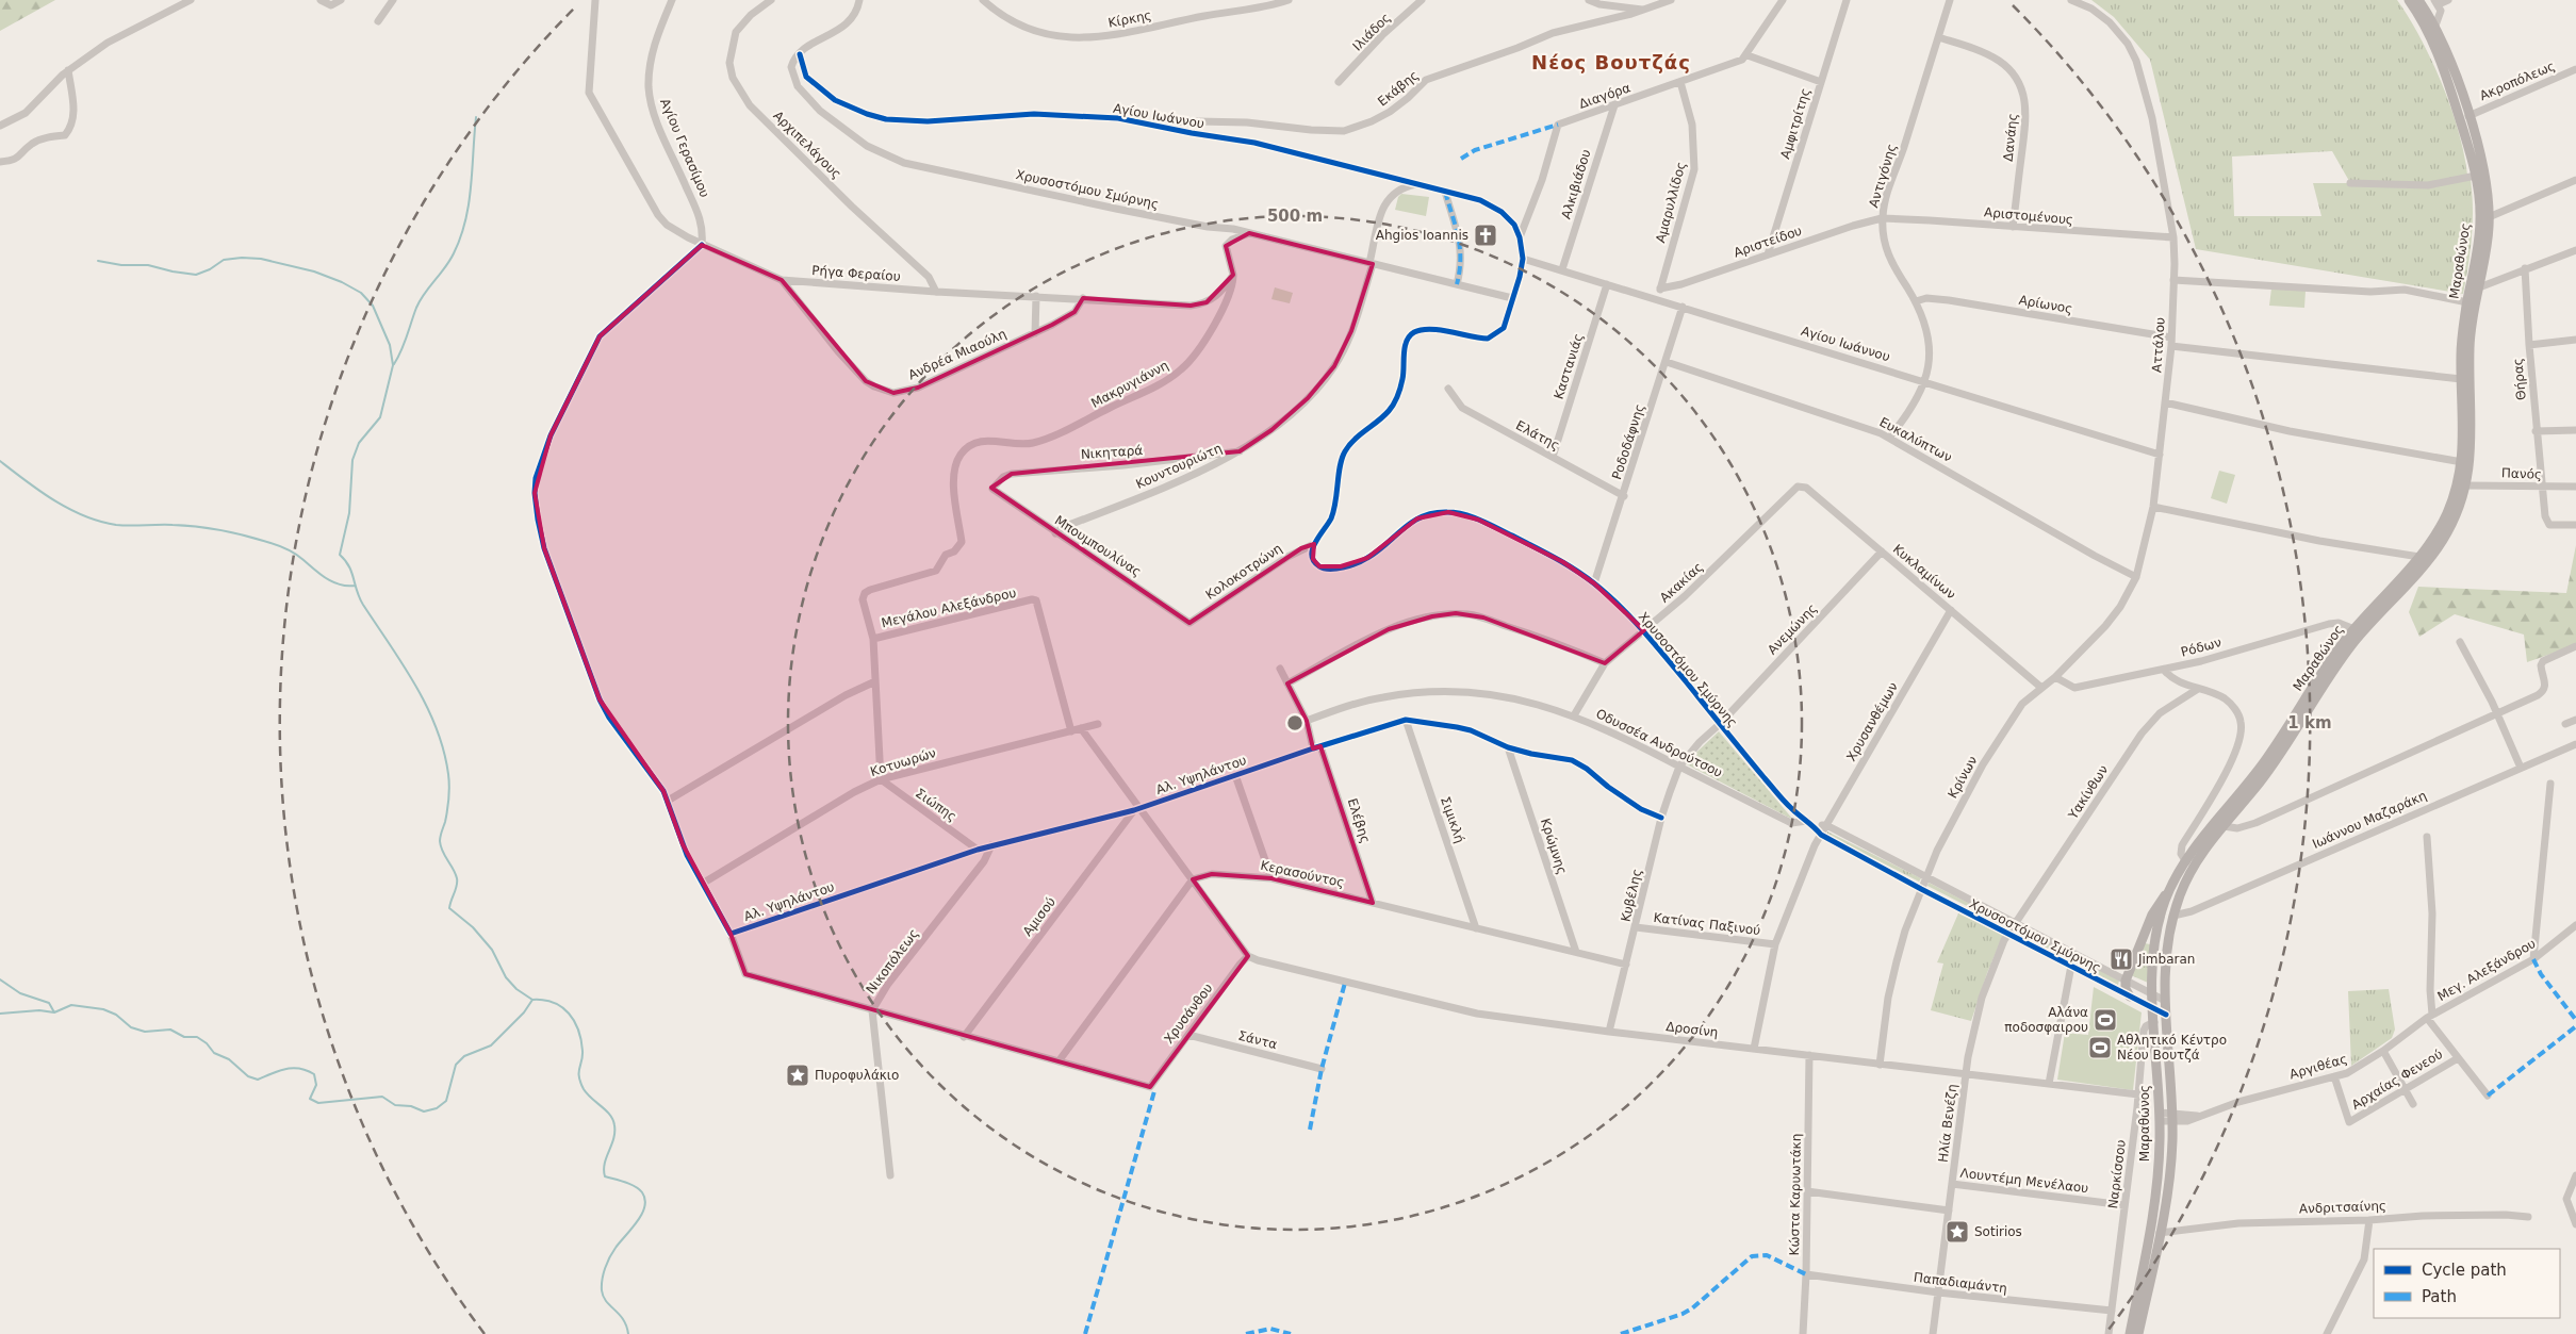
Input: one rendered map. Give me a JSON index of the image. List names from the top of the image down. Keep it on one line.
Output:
{"streets":{"main road":["Μαραθώνος"],"street":["Κίρκης","Ιλιάδος","Ακροπόλεως","Εκάβης","Διαγόρα","Αγίου Ιωάννου","Αμφιτρίτης","Δανάης","Αρχιπελάγους","Αγίου Γερασίμου","Αντιγόνης","Αλκιβιάδου","Χρυσοστόμου Σμύρνης","Αμαρυλλίδος","Αριστομένους","Αριστείδου","Ρήγα Φεραίου","Αρίωνος","Αττάλου","Ανδρέα Μιαούλη","Καστανιάς","Θήρας","Μακρυγιάννη","Ελάτης","Ευκαλύπτων","Ροδοδάφνης","Νικηταρά","Κουντουριώτη","Πανός","Μπουμπουλίνας","Κολοκοτρώνη","Κυκλαμίνων","Ακακίας","Μεγάλου Αλεξάνδρου","Ανεμώνης","Ρόδων","Χρυσανθέμων","Οδυσσέα Ανδρούτσου","Κοτυωρών","Αλ. Υψηλάντου","Κρίνων","Υακίνθων","Σιώπης","Σιμικλή","Ιωάννου Μαζαράκη","Ελέβης","Κρώμνης","Κερασούντος","Κυβέλης","Αμισού","Κατίνας Παξινού","Νικοπόλεως","Μεγ. Αλεξάνδρου","Χρυσάνθου","Δροσίνη","Σάντα","Αργιθέας","Αρχαίας Φενεού","Ηλία Βενέζη","Ναρκίσσου","Λουντέμη Μενέλαου","Κώστα Καρυωτάκη","Ανδριτσαίνης","Παπαδιαμάντη"]},"crossings":[["Ακροπόλεως","Μαραθώνος"],["Εκάβης","Αγίου Ιωάννου"],["Διαγόρα","Αγίου Ιωάννου"],["Διαγόρα","Αλκιβιάδου"],["Διαγόρα","Αμαρυλλίδος"],["Αγίου Ιωάννου","Αντιγόνης"],["Αγίου Ιωάννου","Αλκιβιάδου"],["Αγίου Ιωάννου","Χρυσοστόμου Σμύρνης"],["Αγίου Ιωάννου","Αμαρυλλίδος"],["Αγίου Ιωάννου","Αττάλου"],["Αγίου Ιωάννου","Καστανιάς"],["Αγίου Ιωάννου","Ροδοδάφνης"],["Αγίου Ιωάννου","Κουντουριώτη"],["Αμφιτρίτης","Αριστείδου"],["Δανάης","Αντιγόνης"],["Δανάης","Αριστομένους"],["Αρχιπελάγους","Ρήγα Φεραίου"],["Αγίου Γερασίμου","Ρήγα Φεραίου"],["Αντιγόνης","Αριστομένους"],["Αντιγόνης","Αριστείδου"],["Αντιγόνης","Αρίωνος"],["Αντιγόνης","Ευκαλύπτων"],["Χρυσοστόμου Σμύρνης","Μαραθώνος"],["Χρυσοστόμου Σμύρνης","Ροδοδάφνης"],["Χρυσοστόμου Σμύρνης","Κουντουριώτη"],["Χρυσοστόμου Σμύρνης","Κολοκοτρώνη"],["Χρυσοστόμου Σμύρνης","Ακακίας"],["Χρυσοστόμου Σμύρνης","Ανεμώνης"],["Χρυσοστόμου Σμύρνης","Χρυσανθέμων"],["Χρυσοστόμου Σμύρνης","Οδυσσέα Ανδρούτσου"],["Χρυσοστόμου Σμύρνης","Κρίνων"],["Χρυσοστόμου Σμύρνης","Υακίνθων"],["Χρυσοστόμου Σμύρνης","Ηλία Βενέζη"],["Αμαρυλλίδος","Αριστείδου"],["Αριστομένους","Αριστείδου"],["Αριστομένους","Αττάλου"],["Μαραθώνος","Πανός"],["Μαραθώνος","Ρόδων"],["Μαραθώνος","Ιωάννου Μαζαράκη"],["Μαραθώνος","Αργιθέας"],["Μαραθώνος","Ναρκίσσου"],["Μαραθώνος","Ανδριτσαίνης"],["Ρήγα Φεραίου","Ανδρέα Μιαούλη"],["Ρήγα Φεραίου","Μακρυγιάννη"],["Αρίωνος","Αττάλου"],["Αττάλου","Ευκαλύπτων"],["Αττάλου","Κυκλαμίνων"],["Αττάλου","Ρόδων"],["Αττάλου","Κρίνων"],["Καστανιάς","Ελάτης"],["Θήρας","Πανός"],["Μακρυγιάννη","Μεγάλου Αλεξάνδρου"],["Ελάτης","Ροδοδάφνης"],["Ευκαλύπτων","Ροδοδάφνης"],["Νικηταρά","Κουντουριώτη"],["Νικηταρά","Μπουμπουλίνας"],["Κουντουριώτη","Μπουμπουλίνας"],["Μπουμπουλίνας","Κολοκοτρώνη"],["Κυκλαμίνων","Ακακίας"],["Κυκλαμίνων","Ανεμώνης"],["Κυκλαμίνων","Χρυσανθέμων"],["Κυκλαμίνων","Κρίνων"],["Ακακίας","Οδυσσέα Ανδρούτσου"],["Μεγάλου Αλεξάνδρου","Κοτυωρών"],["Μεγάλου Αλεξάνδρου","Σιώπης"],["Ανεμώνης","Οδυσσέα Ανδρούτσου"],["Ανεμώνης","Κυβέλης"],["Χρυσανθέμων","Κατίνας Παξινού"],["Χρυσανθέμων","Δροσίνη"],["Οδυσσέα Ανδρούτσου","Ελέβης"],["Οδυσσέα Ανδρούτσου","Κυβέλης"],["Κοτυωρών","Σιώπης"],["Αλ. Υψηλάντου","Σιώπης"],["Αλ. Υψηλάντου","Σιμικλή"],["Αλ. Υψηλάντου","Ελέβης"],["Αλ. Υψηλάντου","Κρώμνης"],["Αλ. Υψηλάντου","Κυβέλης"],["Αλ. Υψηλάντου","Αμισού"],["Αλ. Υψηλάντου","Νικοπόλεως"],["Κρίνων","Δροσίνη"],["Υακίνθων","Ηλία Βενέζη"],["Σιμικλή","Κερασούντος"],["Ελέβης","Κερασούντος"],["Κρώμνης","Κερασούντος"],["Κερασούντος","Κυβέλης"],["Κυβέλης","Κατίνας Παξινού"],["Κυβέλης","Δροσίνη"],["Μεγ. Αλεξάνδρου","Αργιθέας"],["Χρυσάνθου","Δροσίνη"],["Χρυσάνθου","Σάντα"],["Δροσίνη","Ηλία Βενέζη"],["Δροσίνη","Ναρκίσσου"],["Δροσίνη","Κώστα Καρυωτάκη"],["Αργιθέας","Αρχαίας Φενεού"],["Ηλία Βενέζη","Λουντέμη Μενέλαου"],["Ηλία Βενέζη","Παπαδιαμάντη"],["Ναρκίσσου","Λουντέμη Μενέλαου"],["Ναρκίσσου","Παπαδιαμάντη"],["Κώστα Καρυωτάκη","Παπαδιαμάντη"]],"districts":["Νέος Βουτζάς"],"places":{"church":["Ahgios Ioannis"],"restaurant":["Jimbaran"],"sports":["Αλάνα ποδοσφαιρου","Αθλητικό Κέντρο Νέου Βουτζά"],"place":["Πυροφυλάκιο","Sotirios"]},"legend":["Cycle path","Path"],"rings":["500 m","1 km"]}
